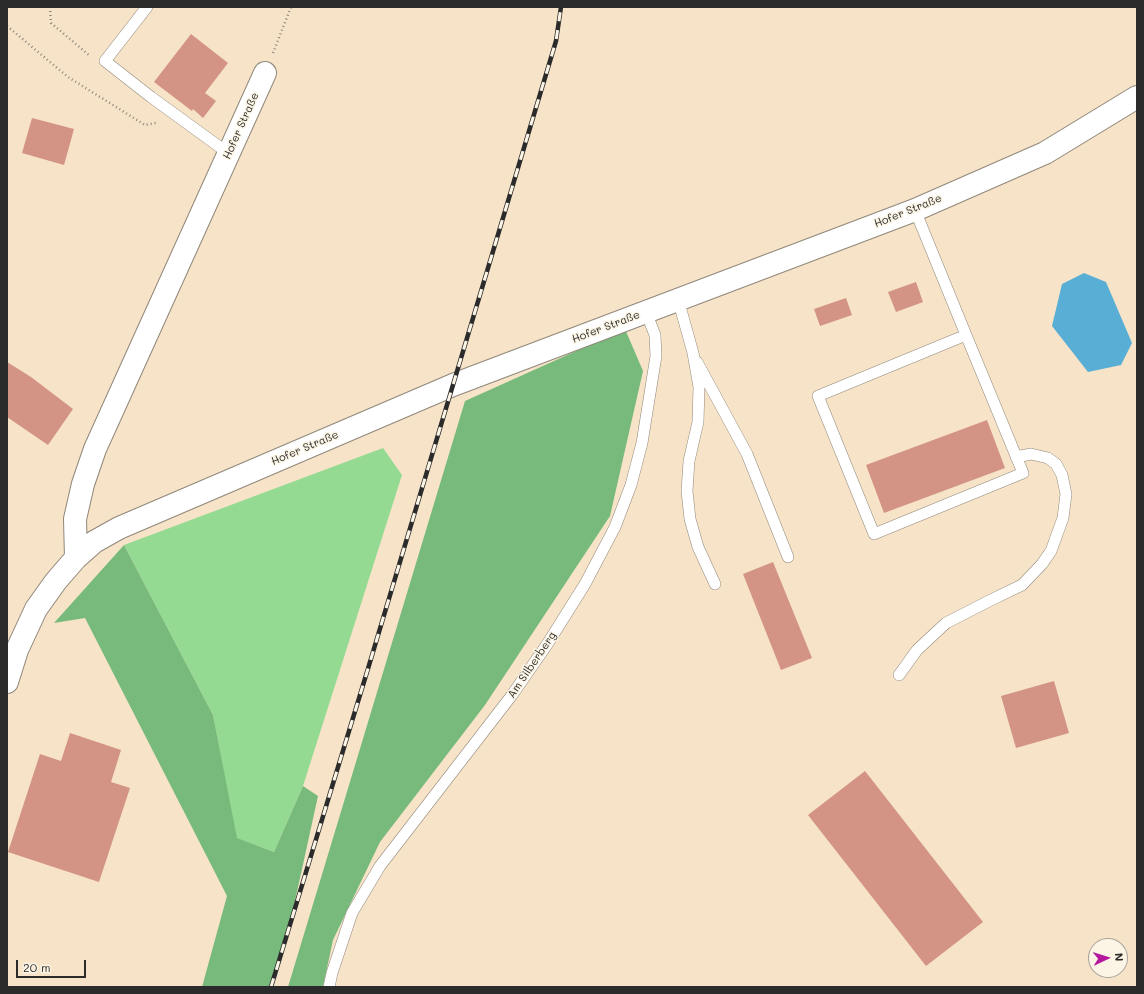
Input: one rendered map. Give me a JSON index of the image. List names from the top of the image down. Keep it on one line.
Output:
{"streets":{"street":["Hofer Straße"],"lane":["Am Silberberg"]},"crossings":[["Hofer Straße","Am Silberberg"]],"scale_bar":"20 m","north":"right"}
